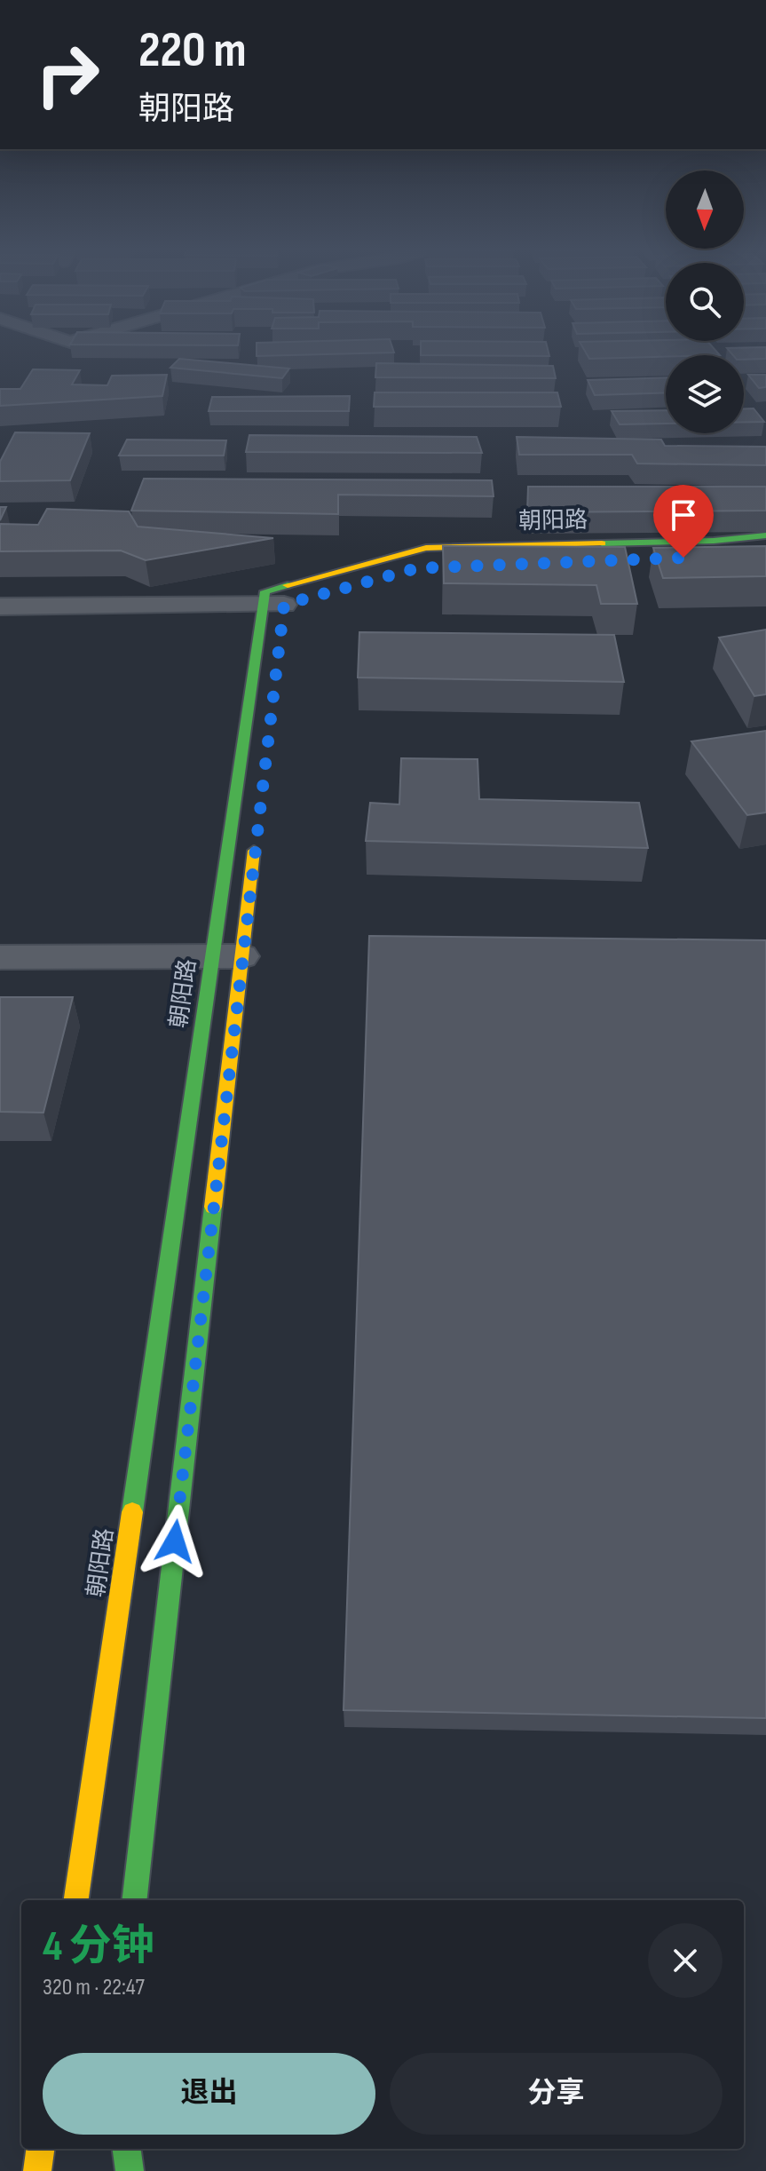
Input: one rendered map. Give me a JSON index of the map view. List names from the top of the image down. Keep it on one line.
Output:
{"streets":{"street":["朝阳路"]},"north":"bottom","page":{"turn":["220 m","朝阳路"],"heading":["4 分钟","320 m · 22:47"],"buttons":["退出","分享"]}}
